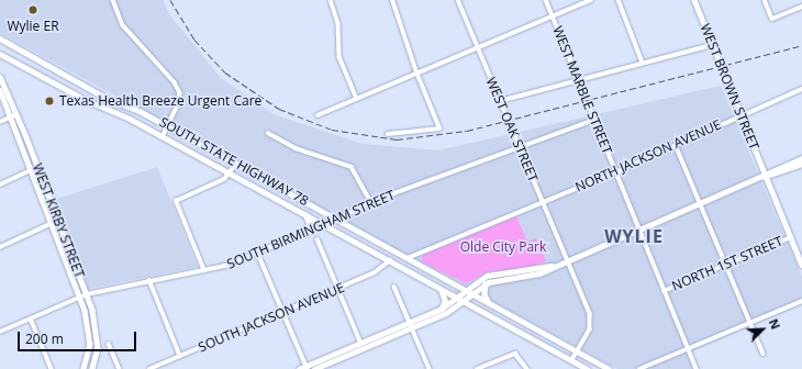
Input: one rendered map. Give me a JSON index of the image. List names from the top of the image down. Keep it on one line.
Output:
{"streets":{"main road":["WEST BROWN STREET","SOUTH STATE HIGHWAY 78","WEST KIRBY STREET"],"street":["WEST MARBLE STREET","WEST OAK STREET","NORTH JACKSON AVENUE","SOUTH BIRMINGHAM STREET","NORTH 1ST STREET","SOUTH JACKSON AVENUE"]},"crossings":[["WEST BROWN STREET","NORTH JACKSON AVENUE"],["WEST BROWN STREET","NORTH 1ST STREET"],["WEST MARBLE STREET","NORTH JACKSON AVENUE"],["WEST MARBLE STREET","SOUTH BIRMINGHAM STREET"],["WEST MARBLE STREET","NORTH 1ST STREET"],["WEST OAK STREET","NORTH JACKSON AVENUE"],["WEST OAK STREET","SOUTH STATE HIGHWAY 78"],["WEST OAK STREET","SOUTH BIRMINGHAM STREET"],["SOUTH STATE HIGHWAY 78","SOUTH BIRMINGHAM STREET"],["SOUTH STATE HIGHWAY 78","SOUTH JACKSON AVENUE"],["WEST KIRBY STREET","SOUTH BIRMINGHAM STREET"]],"districts":["WYLIE"],"parks":["Olde City Park"],"places":["Wylie ER","Texas Health Breeze Urgent Care"],"scale_bar":"200 m","north":"top right"}
